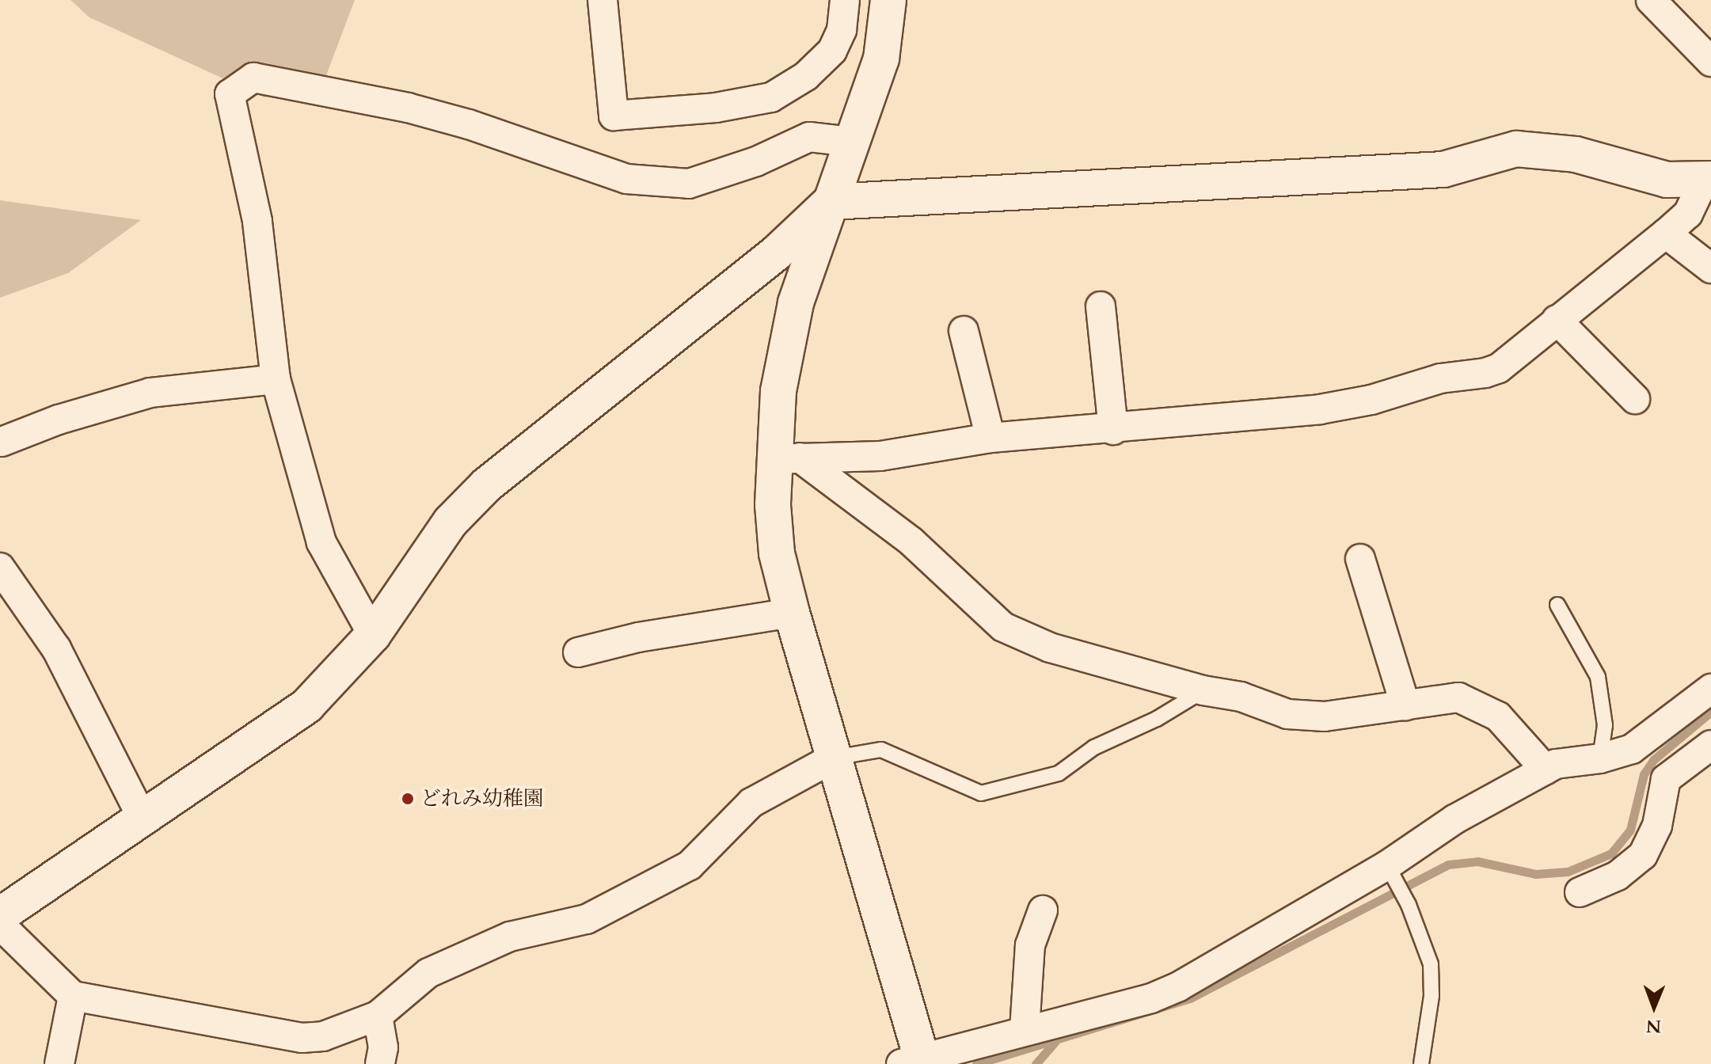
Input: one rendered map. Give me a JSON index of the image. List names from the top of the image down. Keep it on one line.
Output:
{"places":["どれみ幼稚園"],"north":"bottom"}
